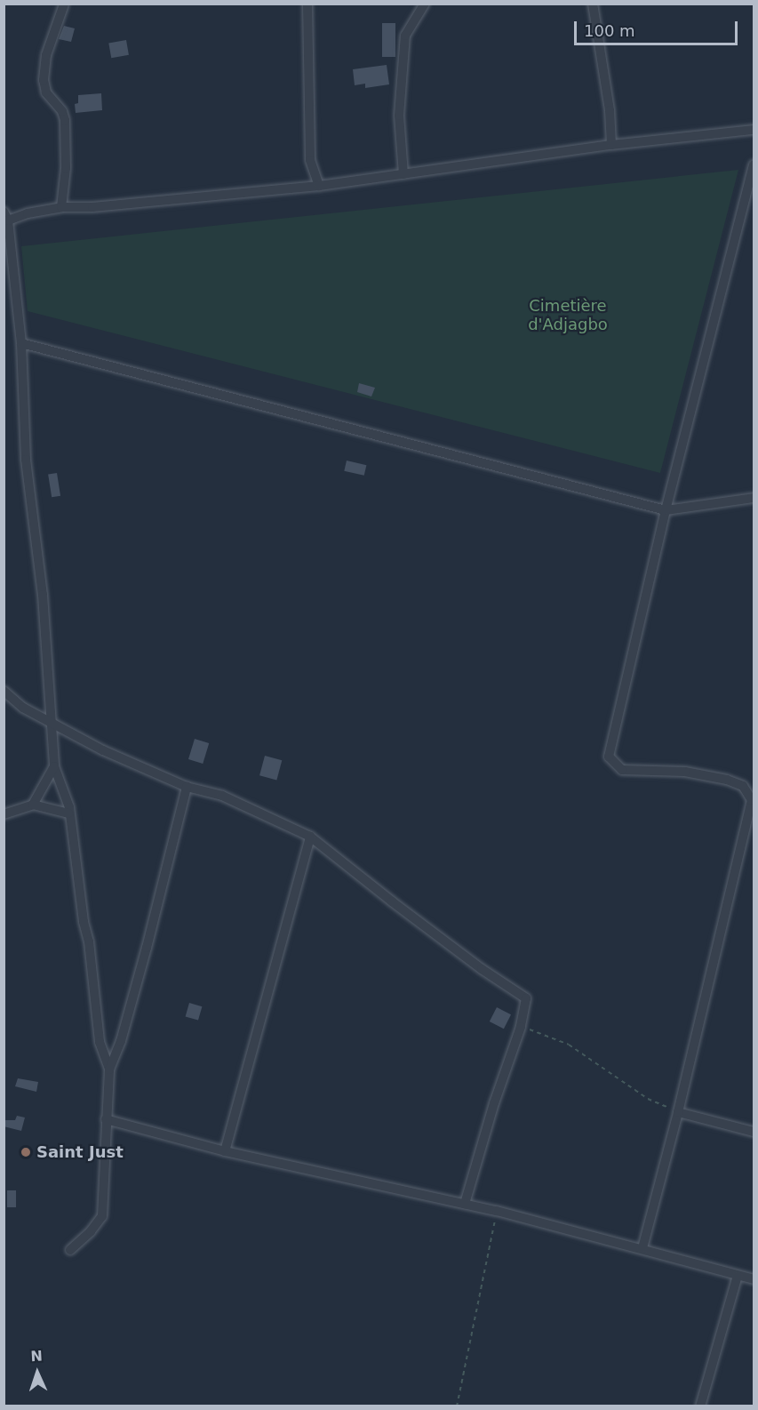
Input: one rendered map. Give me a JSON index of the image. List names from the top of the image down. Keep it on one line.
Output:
{"parks":["Cimetière d'Adjagbo"],"places":["Saint Just"],"scale_bar":"100 m","north":"top"}
